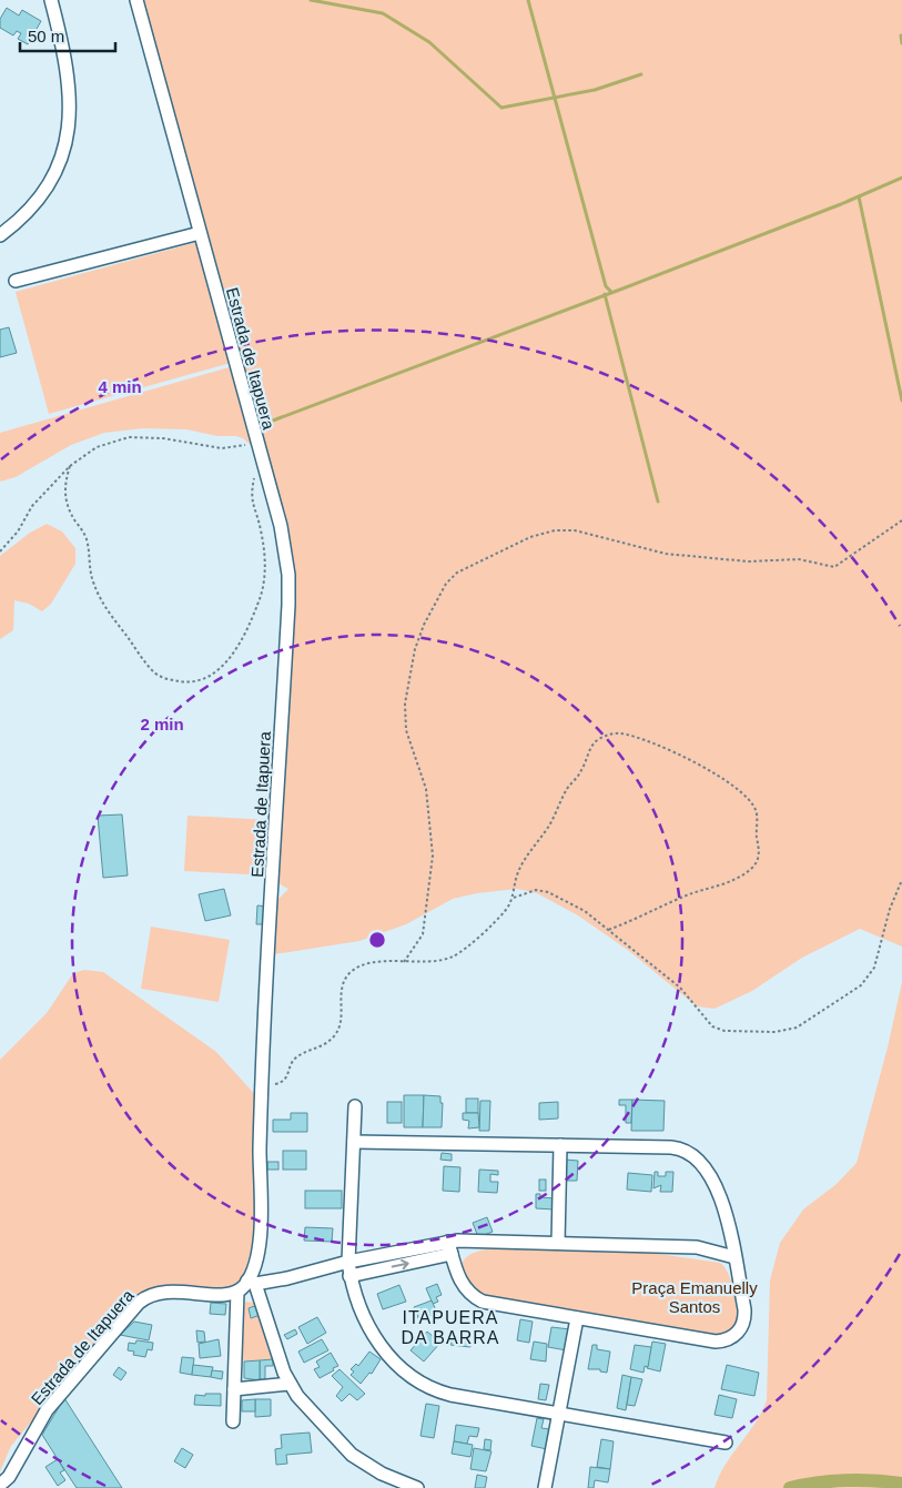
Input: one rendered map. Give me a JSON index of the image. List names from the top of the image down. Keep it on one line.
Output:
{"streets":{"street":["Estrada de Itapuera"]},"districts":["ITAPUERA DA BARRA"],"parks":["Praça Emanuelly Santos"],"scale_bar":"50 m","rings":["4 min","2 min"]}
